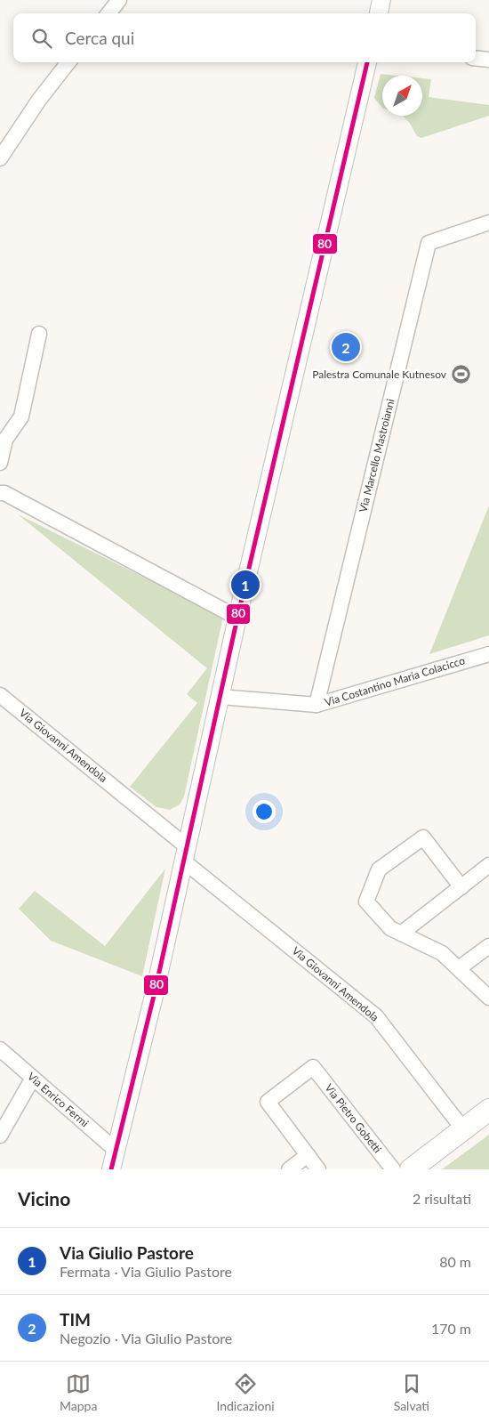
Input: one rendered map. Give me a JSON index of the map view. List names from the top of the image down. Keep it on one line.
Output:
{"streets":{"street":["Via Marcello Mastroianni","Via Costantino Maria Colacicco","Via Giovanni Amendola","Via Enrico Fermi","Via Pietro Gobetti"]},"crossings":[["Via Marcello Mastroianni","Via Costantino Maria Colacicco"]],"places":{"sports":["Palestra Comunale Kutnesov"]},"lines":["transit line 80"],"north":"top right","page":{"search":"Cerca qui","pins":["2","1"],"heading":["Vicino","2 risultati"],"list":[{"mark":"1","name":"Via Giulio Pastore","note":"Fermata · Via Giulio Pastore","value":"80 m"},{"mark":"2","name":"TIM","note":"Negozio · Via Giulio Pastore","value":"170 m"}],"nav":["Mappa","Indicazioni","Salvati"]}}
